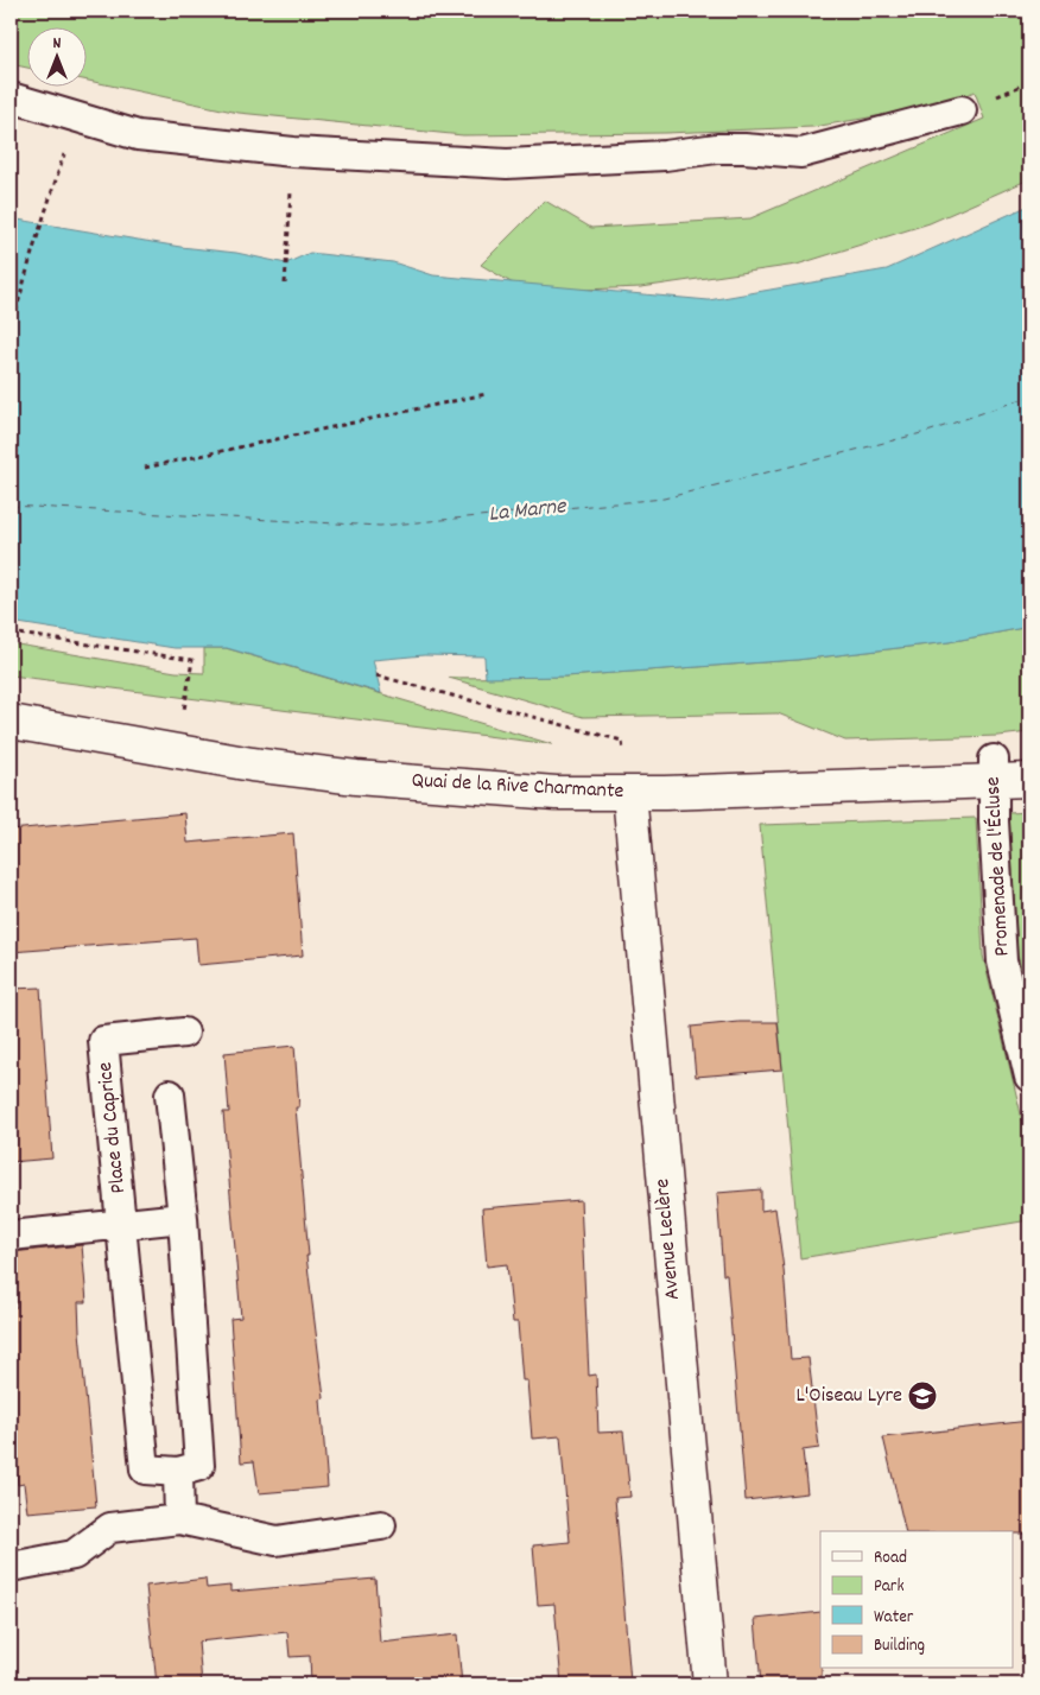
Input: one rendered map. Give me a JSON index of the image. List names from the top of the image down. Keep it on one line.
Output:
{"streets":{"street":["Quai de la Rive Charmante","Avenue Leclère"],"lane":["Promenade de l'Écluse","Place du Caprice"]},"crossings":[["Quai de la Rive Charmante","Promenade de l'Écluse"],["Quai de la Rive Charmante","Avenue Leclère"]],"water":["La Marne"],"places":{"school or university":["L'Oiseau Lyre"]},"legend":["Road","Park","Water","Building"],"north":"top"}
